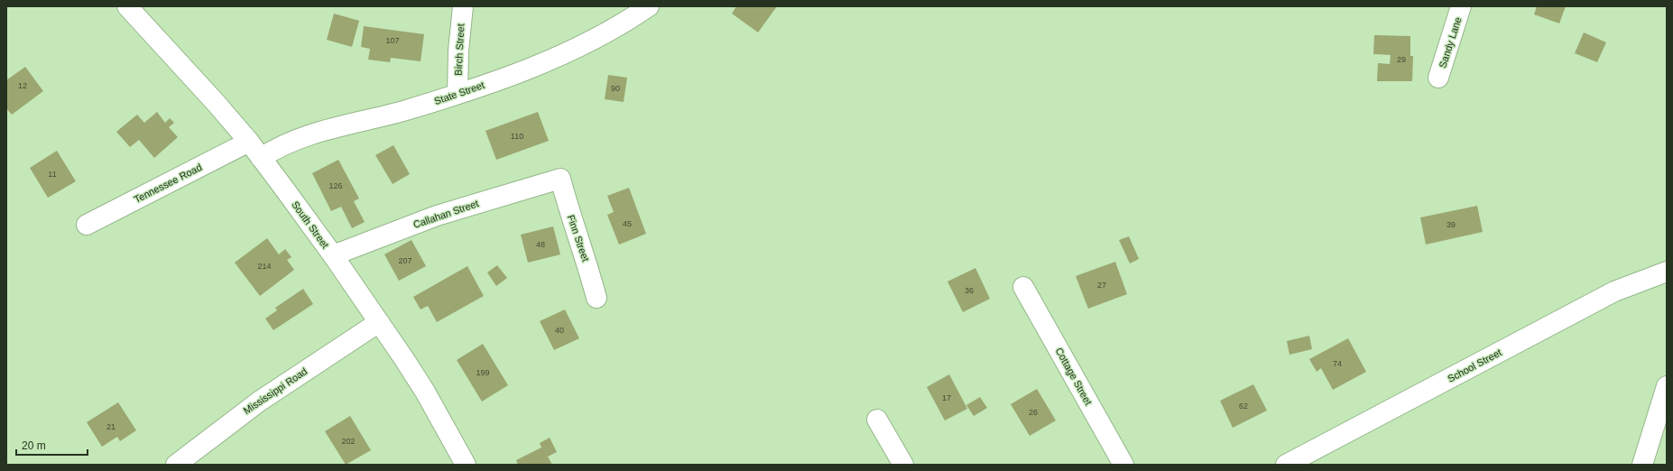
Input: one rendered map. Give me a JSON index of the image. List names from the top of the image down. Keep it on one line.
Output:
{"streets":{"street":["Sandy Lane","Birch Street","State Street","Tennessee Road","Callahan Street","South Street","Finn Street","School Street","Cottage Street","Mississippi Road"]},"crossings":[["Birch Street","State Street"],["State Street","South Street"],["Tennessee Road","South Street"],["Callahan Street","South Street"],["Callahan Street","Finn Street"],["South Street","Mississippi Road"]],"house_numbers":["107","29","12","90","110","11","126","45","39","48","207","214","27","36","40","74","199","17","62","26","21","202"],"scale_bar":"20 m"}
